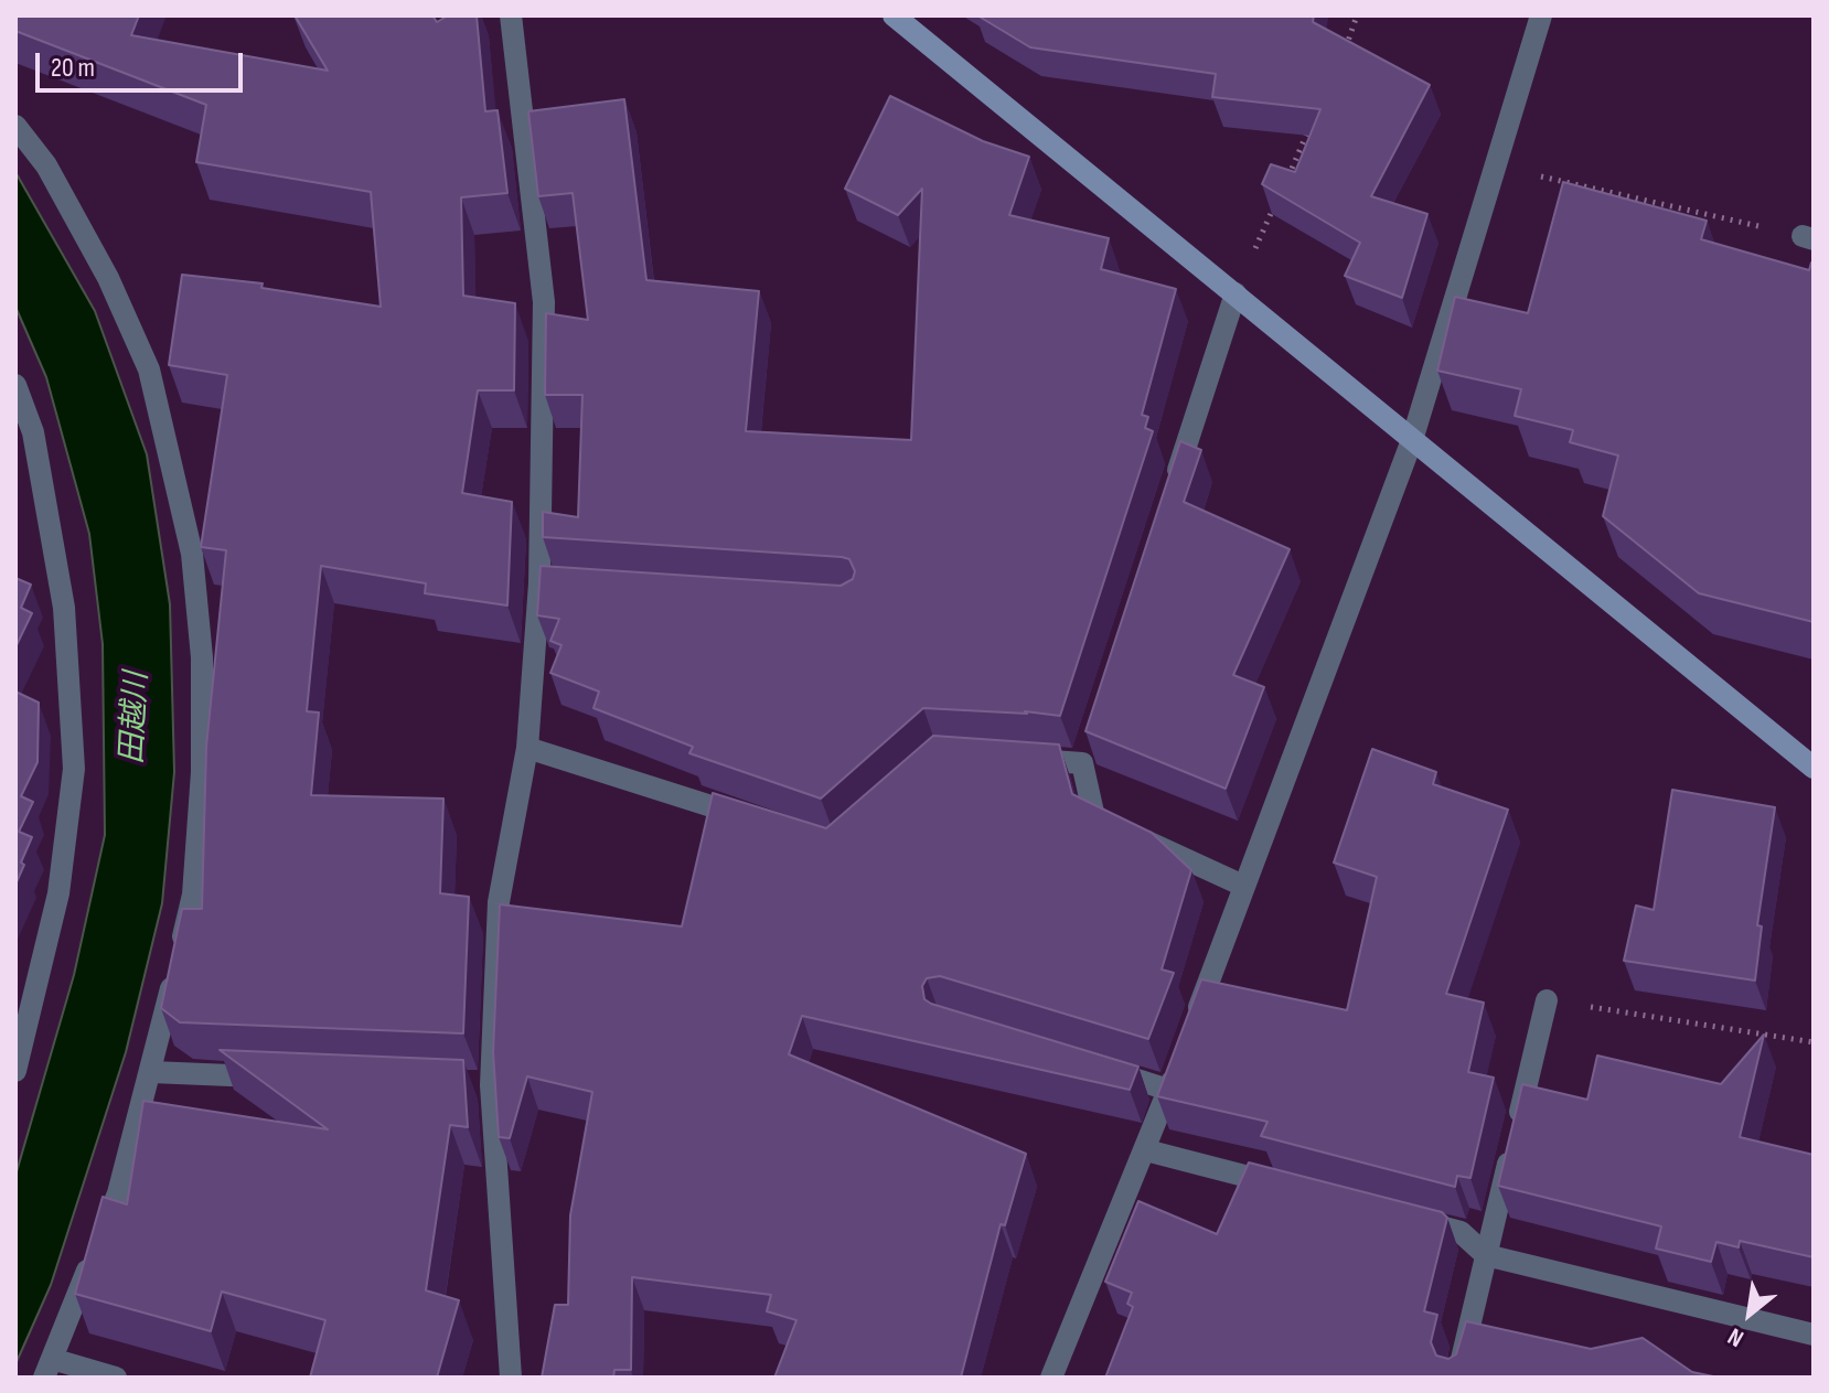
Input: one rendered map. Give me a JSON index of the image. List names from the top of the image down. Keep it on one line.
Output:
{"water":["田越川"],"scale_bar":"20 m","north":"bottom left"}
